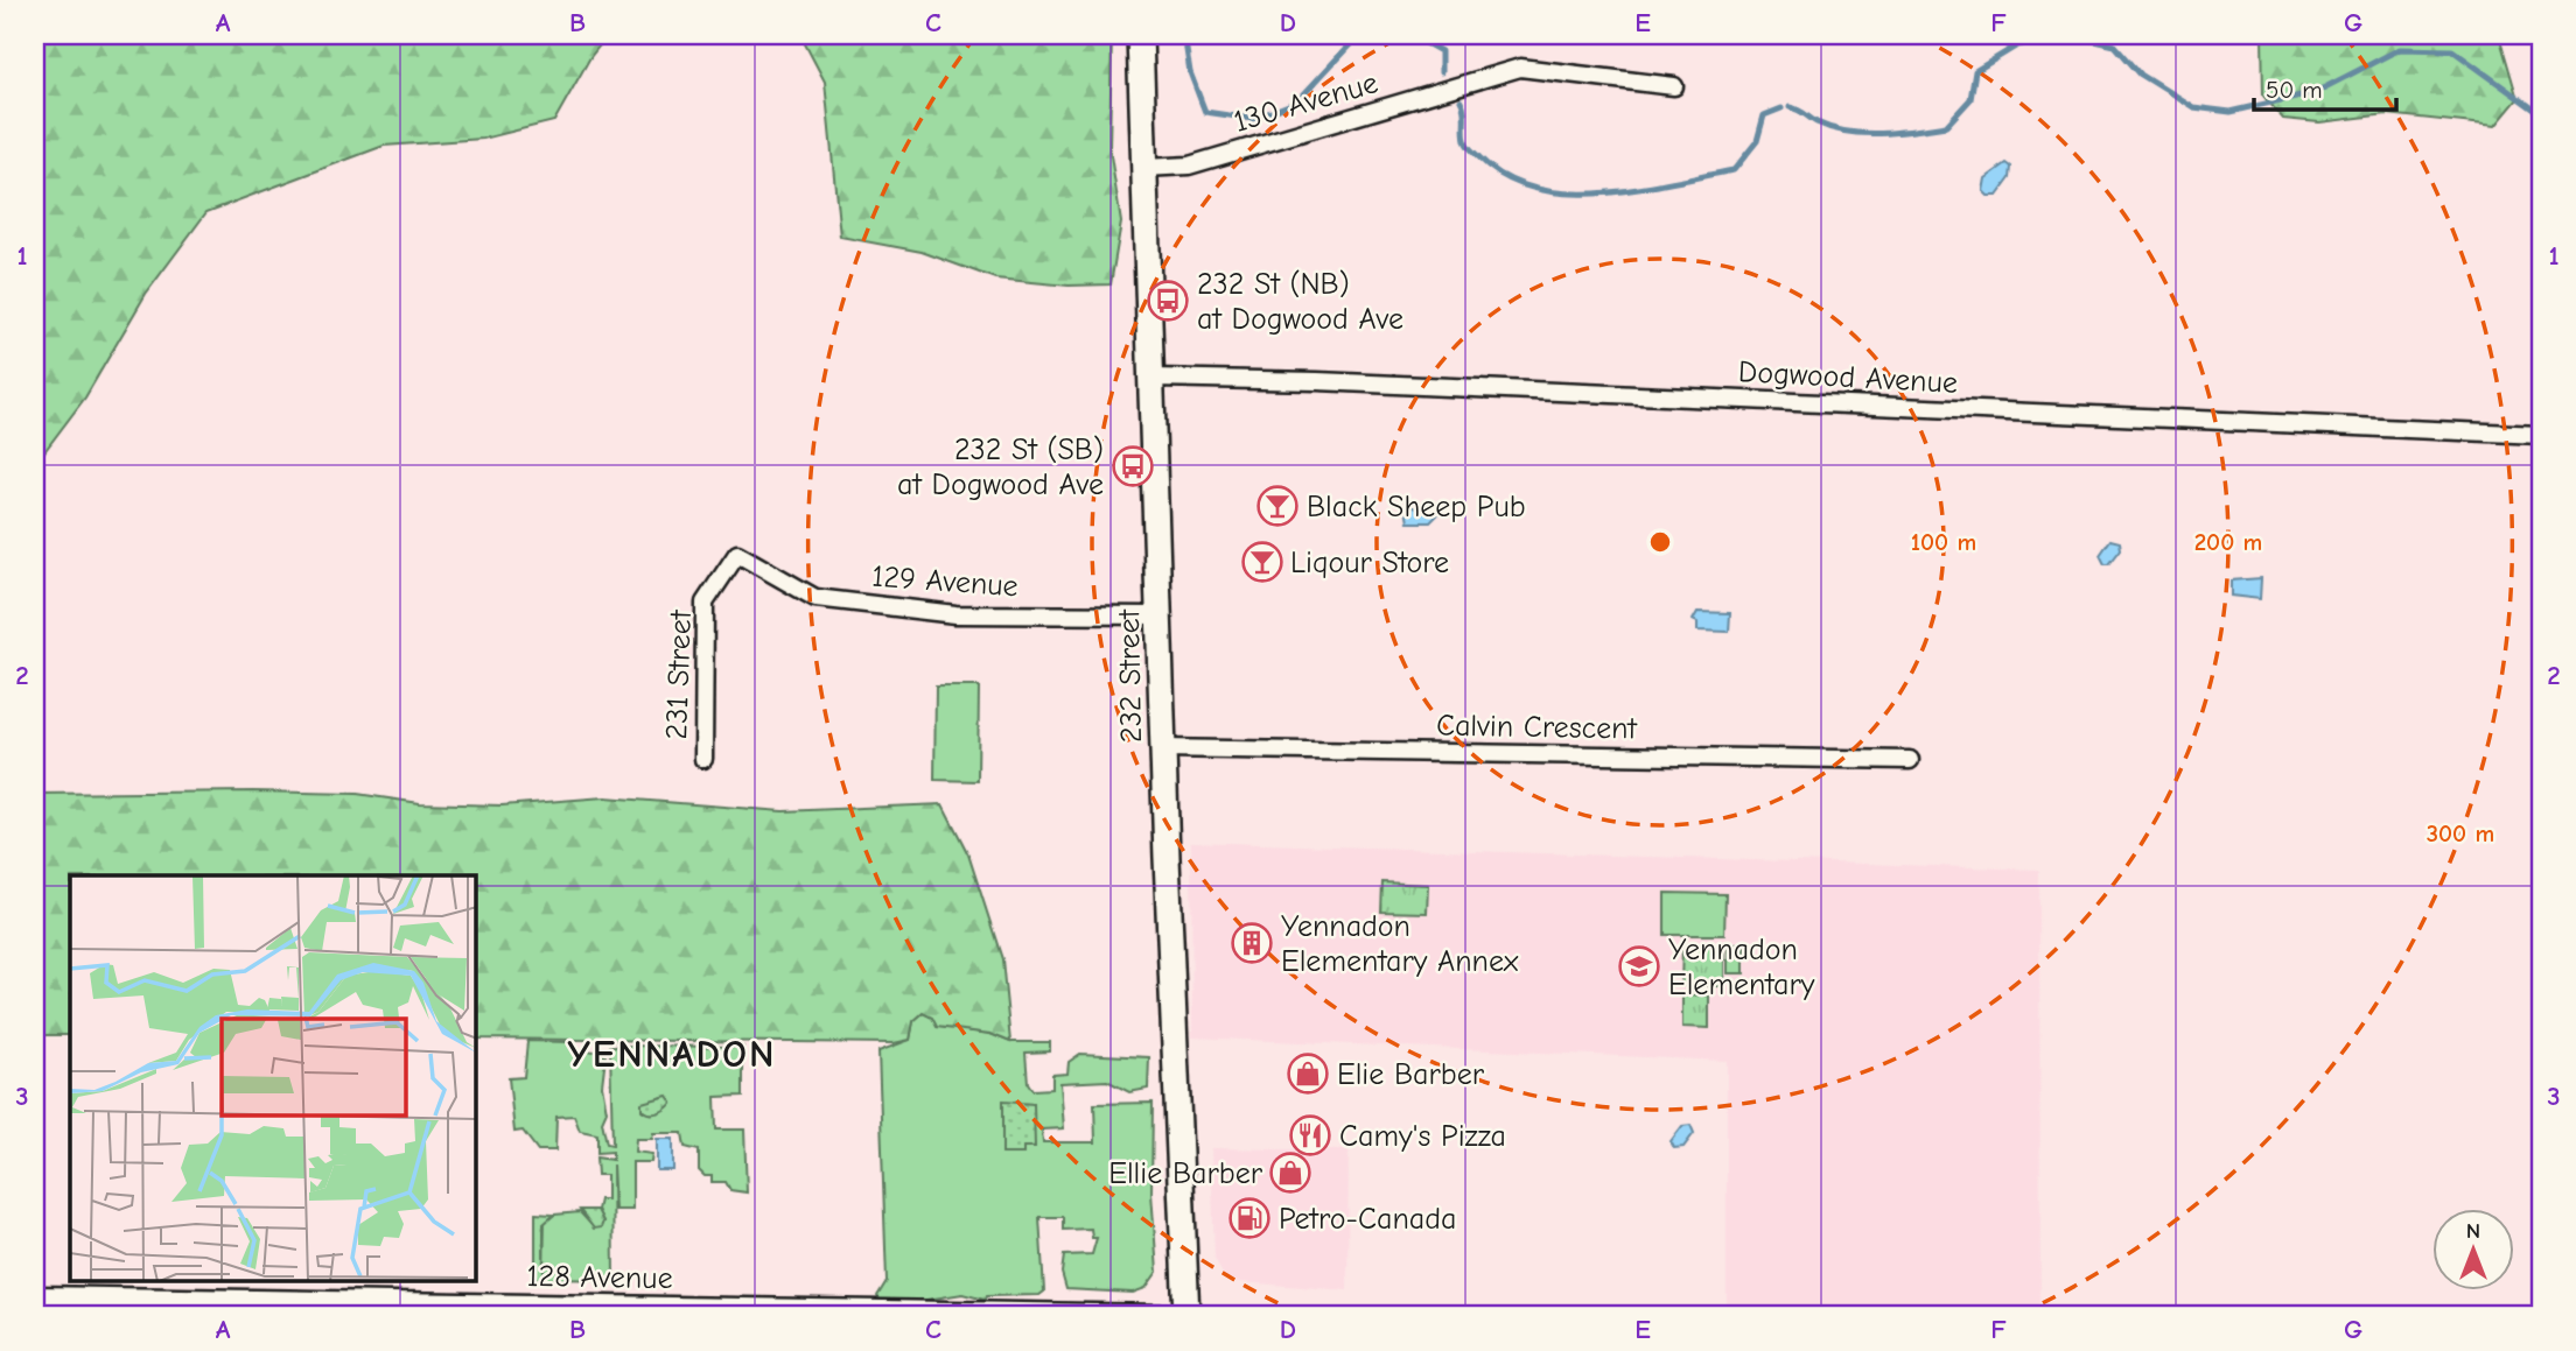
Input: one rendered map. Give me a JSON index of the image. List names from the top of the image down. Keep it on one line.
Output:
{"streets":{"main road":["232 Street"],"street":["130 Avenue","Dogwood Avenue","129 Avenue","231 Street","Calvin Crescent","128 Avenue"]},"crossings":[["130 Avenue","232 Street"],["Dogwood Avenue","232 Street"],["129 Avenue","231 Street"],["129 Avenue","232 Street"],["232 Street","Calvin Crescent"]],"districts":["YENNADON"],"places":{"bus stop":["232 St (NB) at Dogwood Ave","232 St (SB) at Dogwood Ave"],"bar":["Black Sheep Pub","Liqour Store"],"building":["Yennadon Elementary Annex"],"school or university":["Yennadon Elementary"],"shop":["Elie Barber","Ellie Barber"],"restaurant":["Camy's Pizza"],"fuel station":["Petro-Canada"]},"scale_bar":"50 m","north":"top","grid":{"columns":["A","B","C","D","E","F","G"],"rows":["1","2","3"]},"rings":["100 m","200 m","300 m"]}
